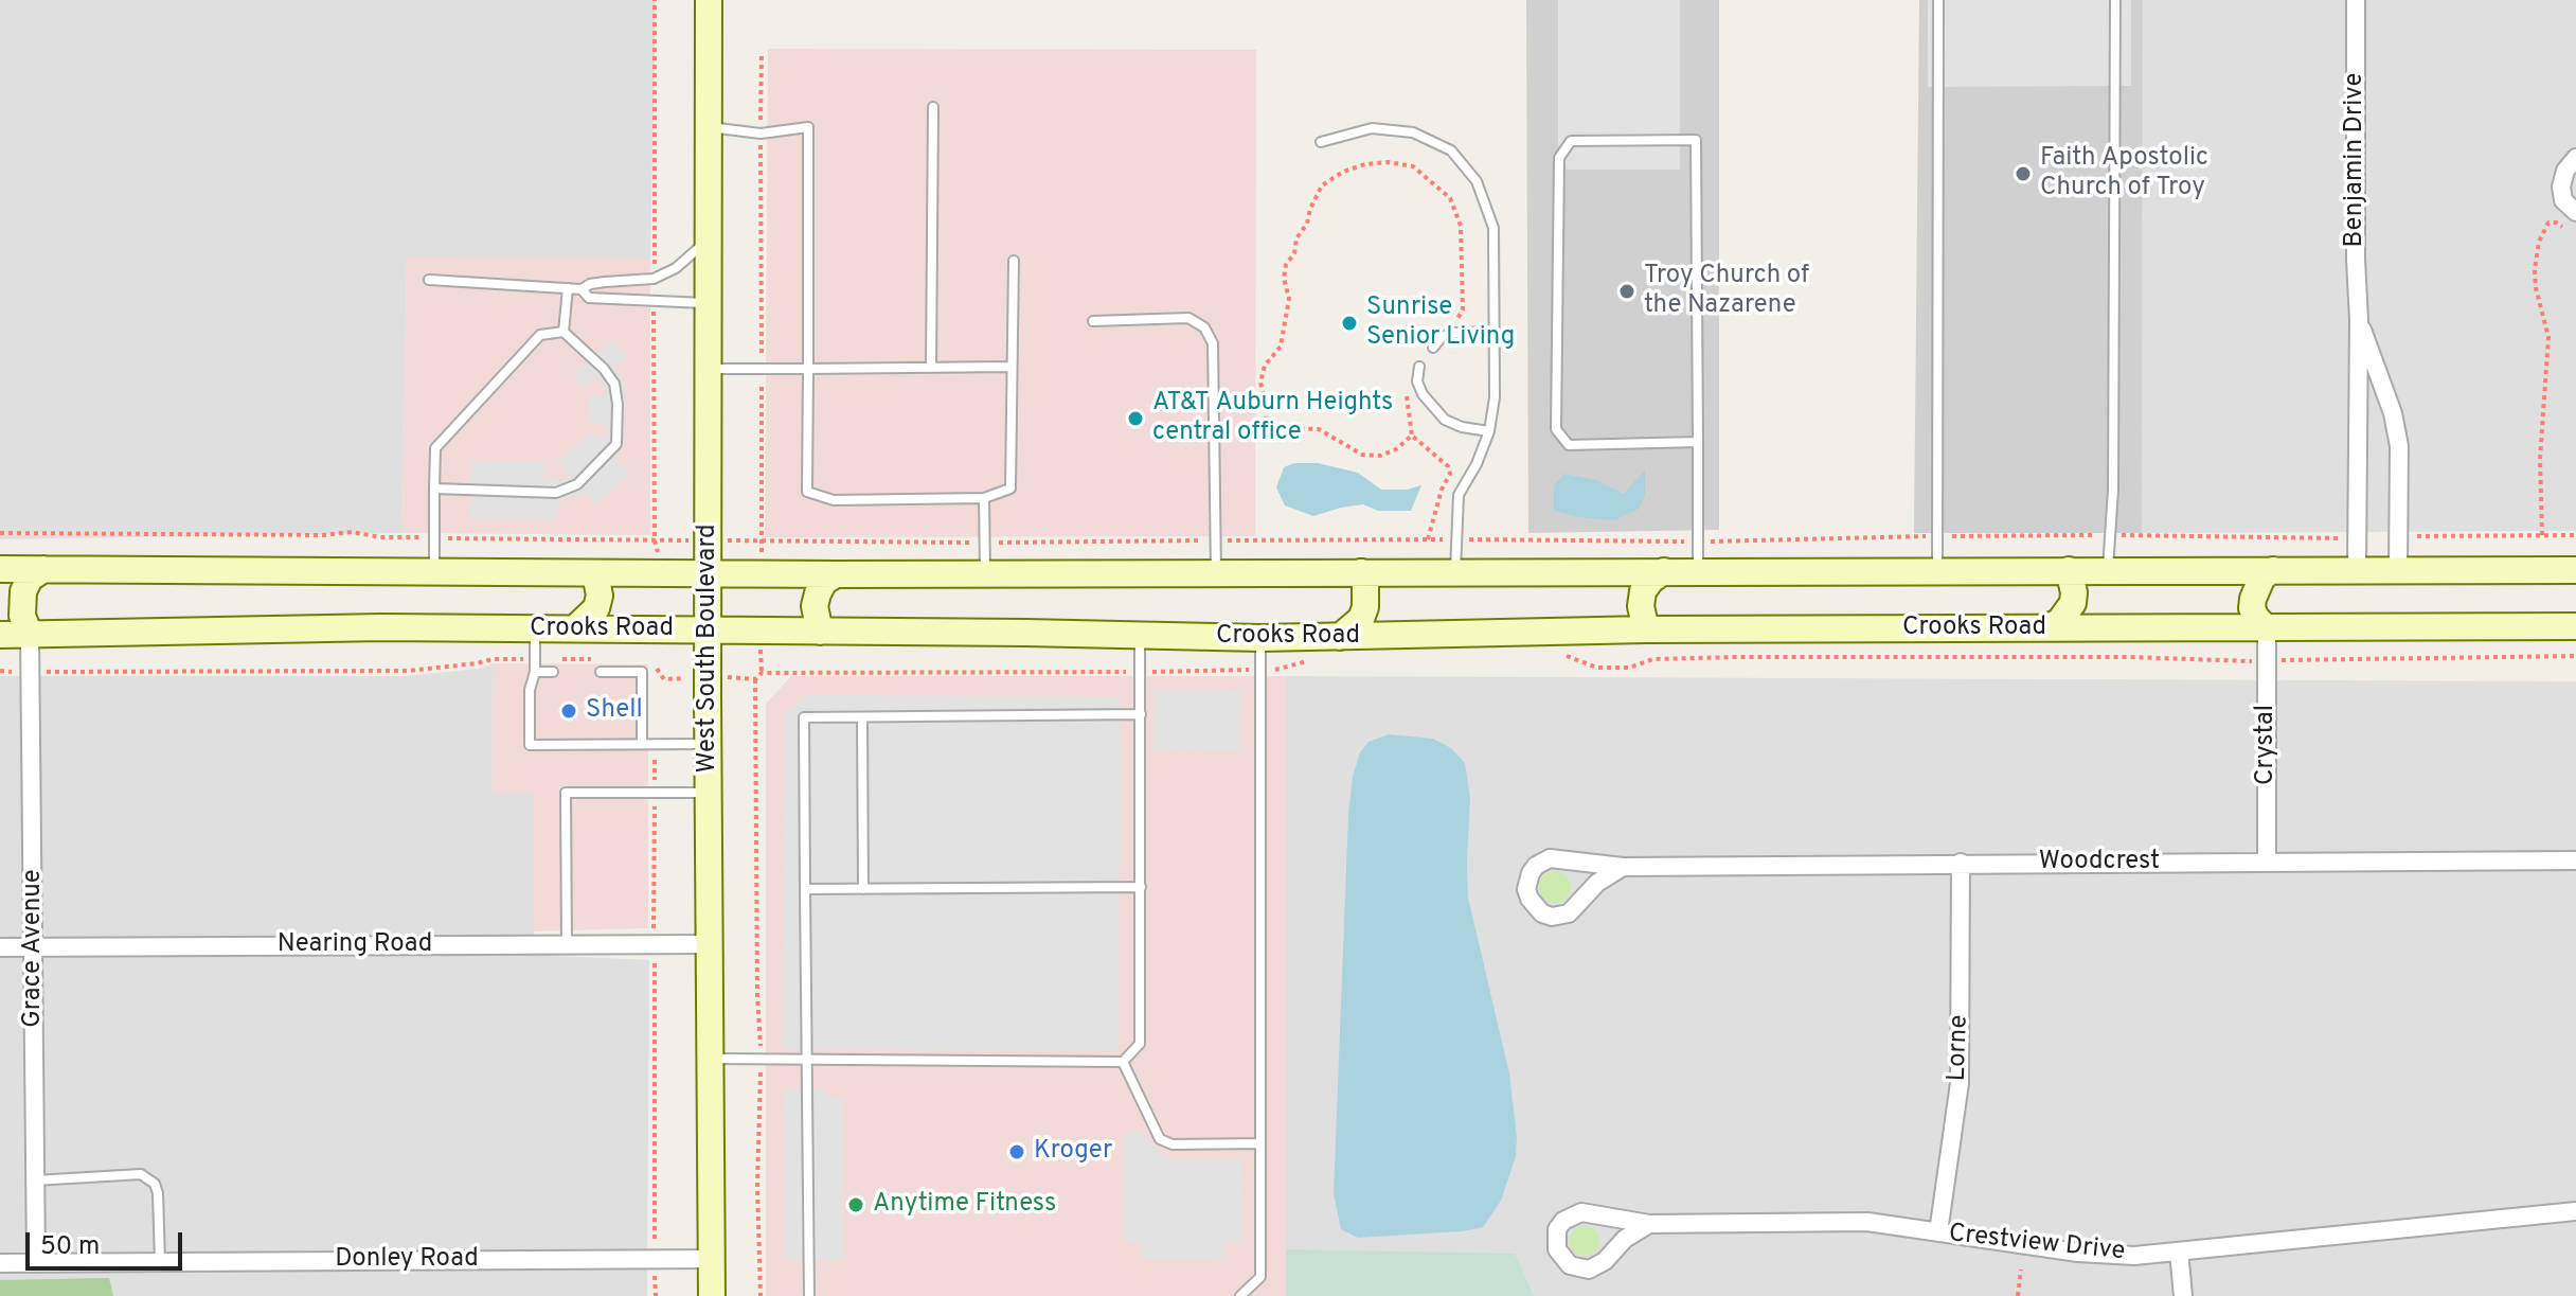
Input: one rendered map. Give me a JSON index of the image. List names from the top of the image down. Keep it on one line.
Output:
{"streets":{"main road":["Crooks Road","West South Boulevard"],"street":["Benjamin Drive","Crystal","Woodcrest","Nearing Road","Grace Avenue","Lorne","Crestview Drive","Donley Road"]},"crossings":[["Crooks Road","West South Boulevard"],["Crooks Road","Crystal"],["Crooks Road","Grace Avenue"],["West South Boulevard","Nearing Road"],["West South Boulevard","Donley Road"],["Crystal","Woodcrest"],["Woodcrest","Lorne"],["Nearing Road","Grace Avenue"],["Grace Avenue","Donley Road"],["Lorne","Crestview Drive"]],"places":["Faith Apostolic Church of Troy","Troy Church of the Nazarene","Sunrise Senior Living","AT&T Auburn Heights central office","Shell","Kroger","Anytime Fitness"],"scale_bar":"50 m"}
